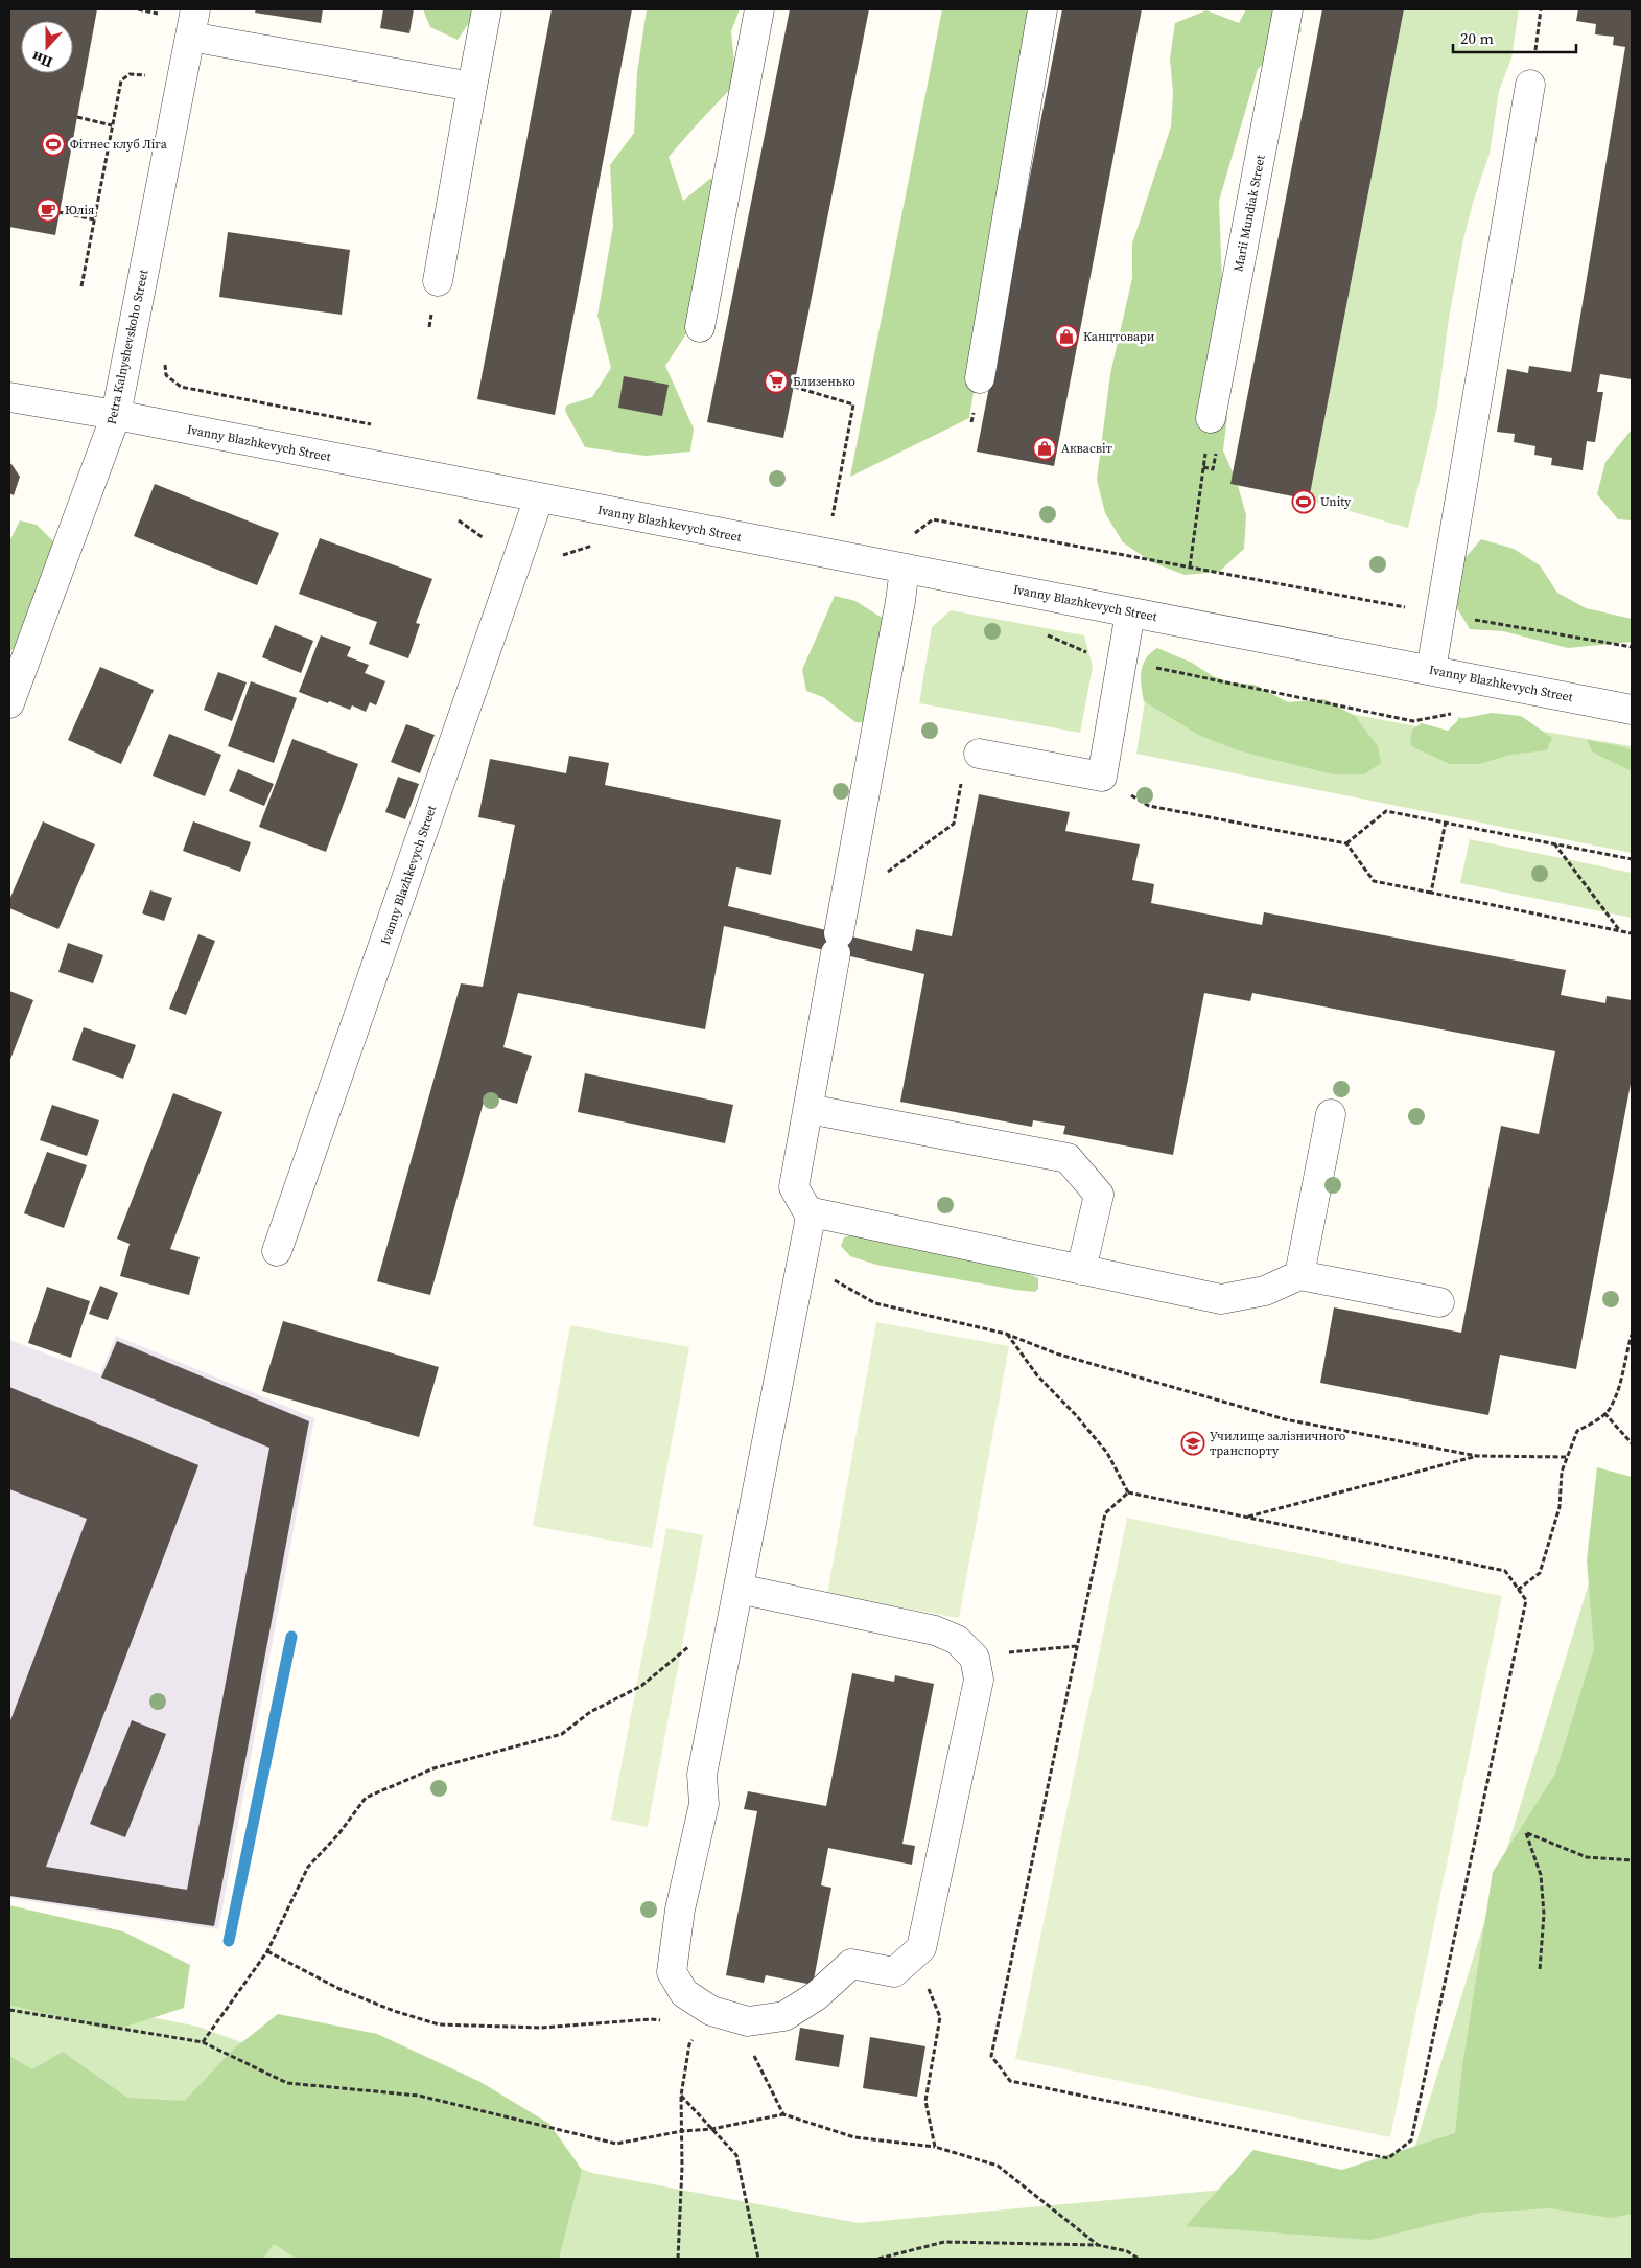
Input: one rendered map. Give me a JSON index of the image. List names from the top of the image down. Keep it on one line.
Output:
{"streets":{"street":["Marii Mundiak Street","Petra Kalnyshevskoho Street","Ivanny Blazhkevych Street"]},"crossings":[["Petra Kalnyshevskoho Street","Ivanny Blazhkevych Street"]],"places":{"sports":["Фітнес клуб Ліга","Unity"],"cafe":["Юлія"],"shop":["Канцтовари","Аквасвіт"],"supermarket":["Близенько"],"school or university":["Училище залізничного транспорту"]},"scale_bar":"20 m","north":"bottom"}
